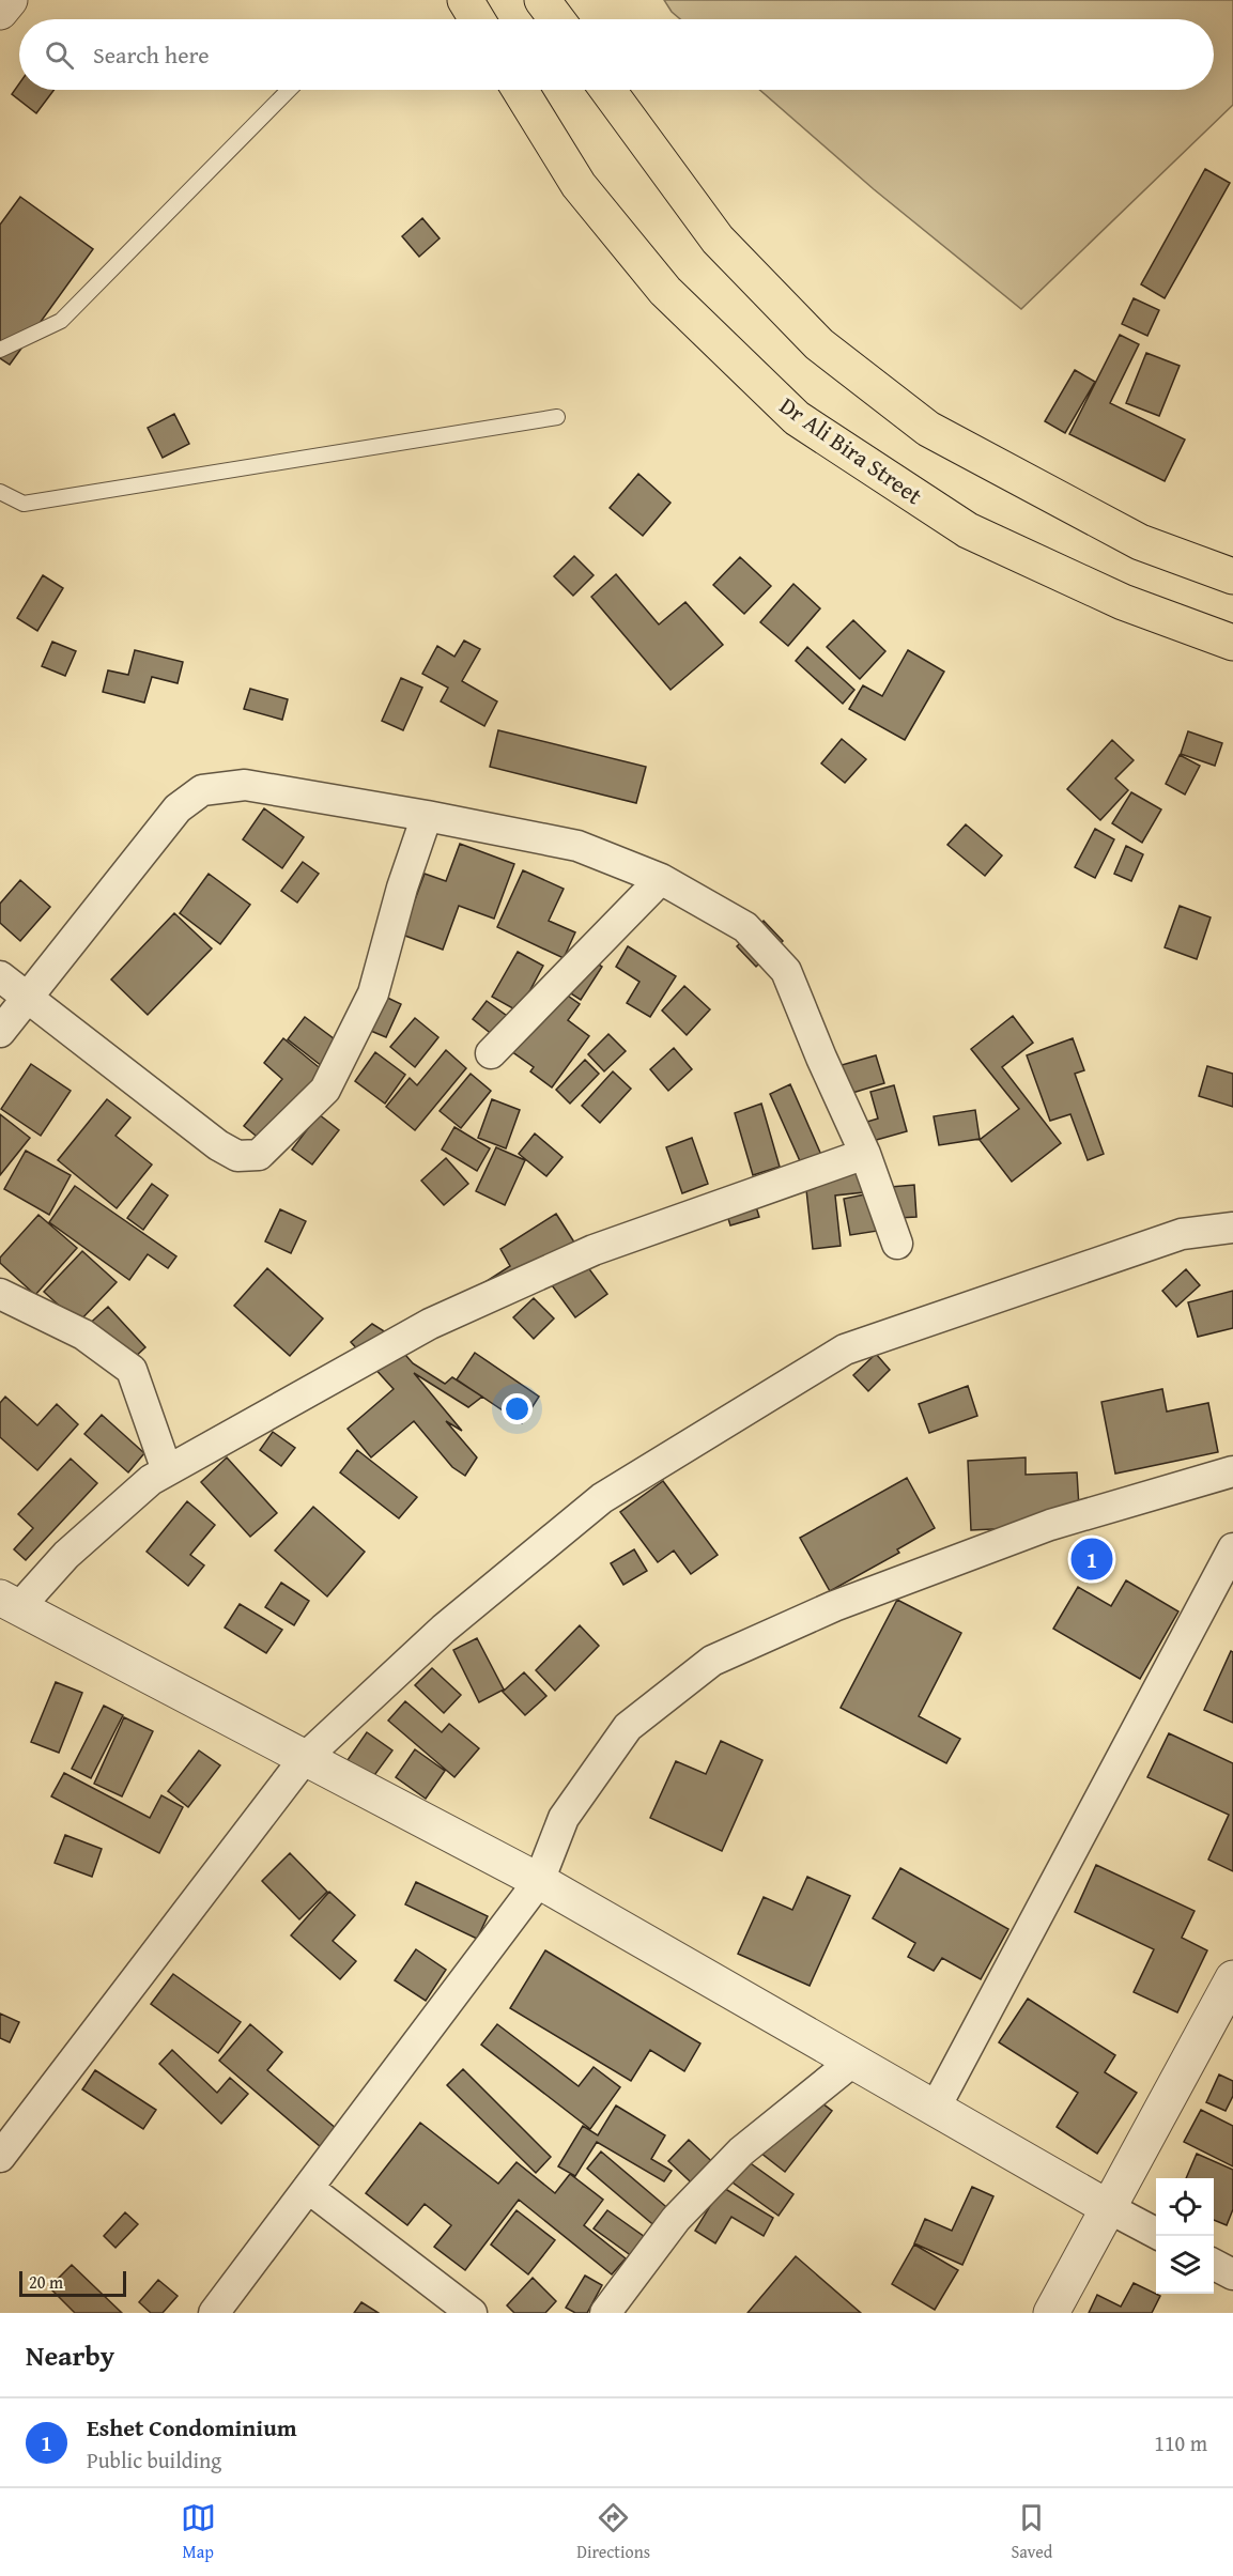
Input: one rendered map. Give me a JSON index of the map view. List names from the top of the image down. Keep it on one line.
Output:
{"streets":{"main road":["Dr Ali Bira Street"]},"scale_bar":"20 m","page":{"search":"Search here","pins":"1","scale":"20 m","heading":"Nearby","list":[{"mark":"1","name":"Eshet Condominium","note":"Public building","value":"110 m"}],"nav":["Map","Directions","Saved"]}}
